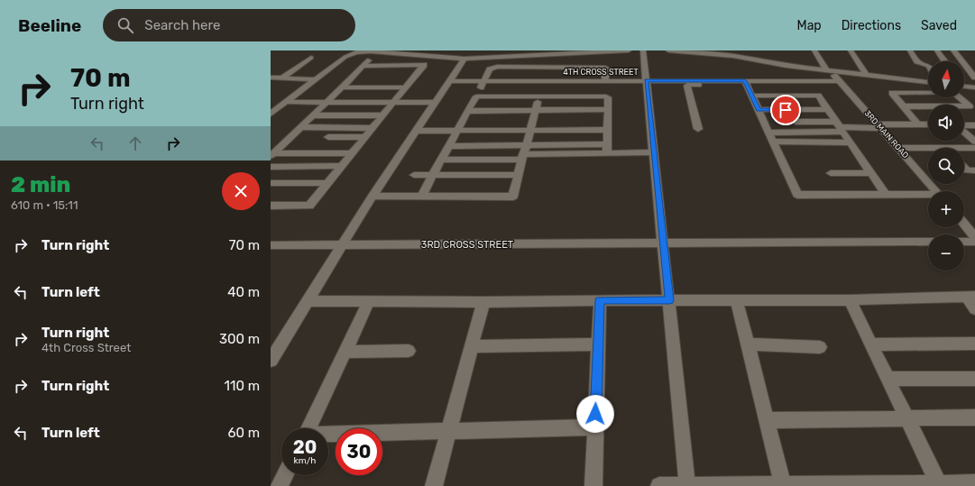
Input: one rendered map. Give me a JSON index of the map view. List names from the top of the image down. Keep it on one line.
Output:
{"streets":{"street":["4TH CROSS STREET","3RD MAIN ROAD","3RD CROSS STREET"]},"crossings":[["4TH CROSS STREET","3RD MAIN ROAD"]],"north":"top","page":{"header":"Beeline","search":"Search here","nav":["Map","Directions","Saved"],"turn":["70 m","Turn right"],"map_buttons":["+","−"],"heading":["2 min","610 m · 15:11"],"list":[{"name":"Turn right","value":"70 m"},{"name":"Turn left","value":"40 m"},{"name":"Turn right","note":"4th Cross Street","value":"300 m"},{"name":"Turn right","value":"110 m"},{"name":"Turn left","value":"60 m"}],"speed":"20 km/h","limit":"30"}}
